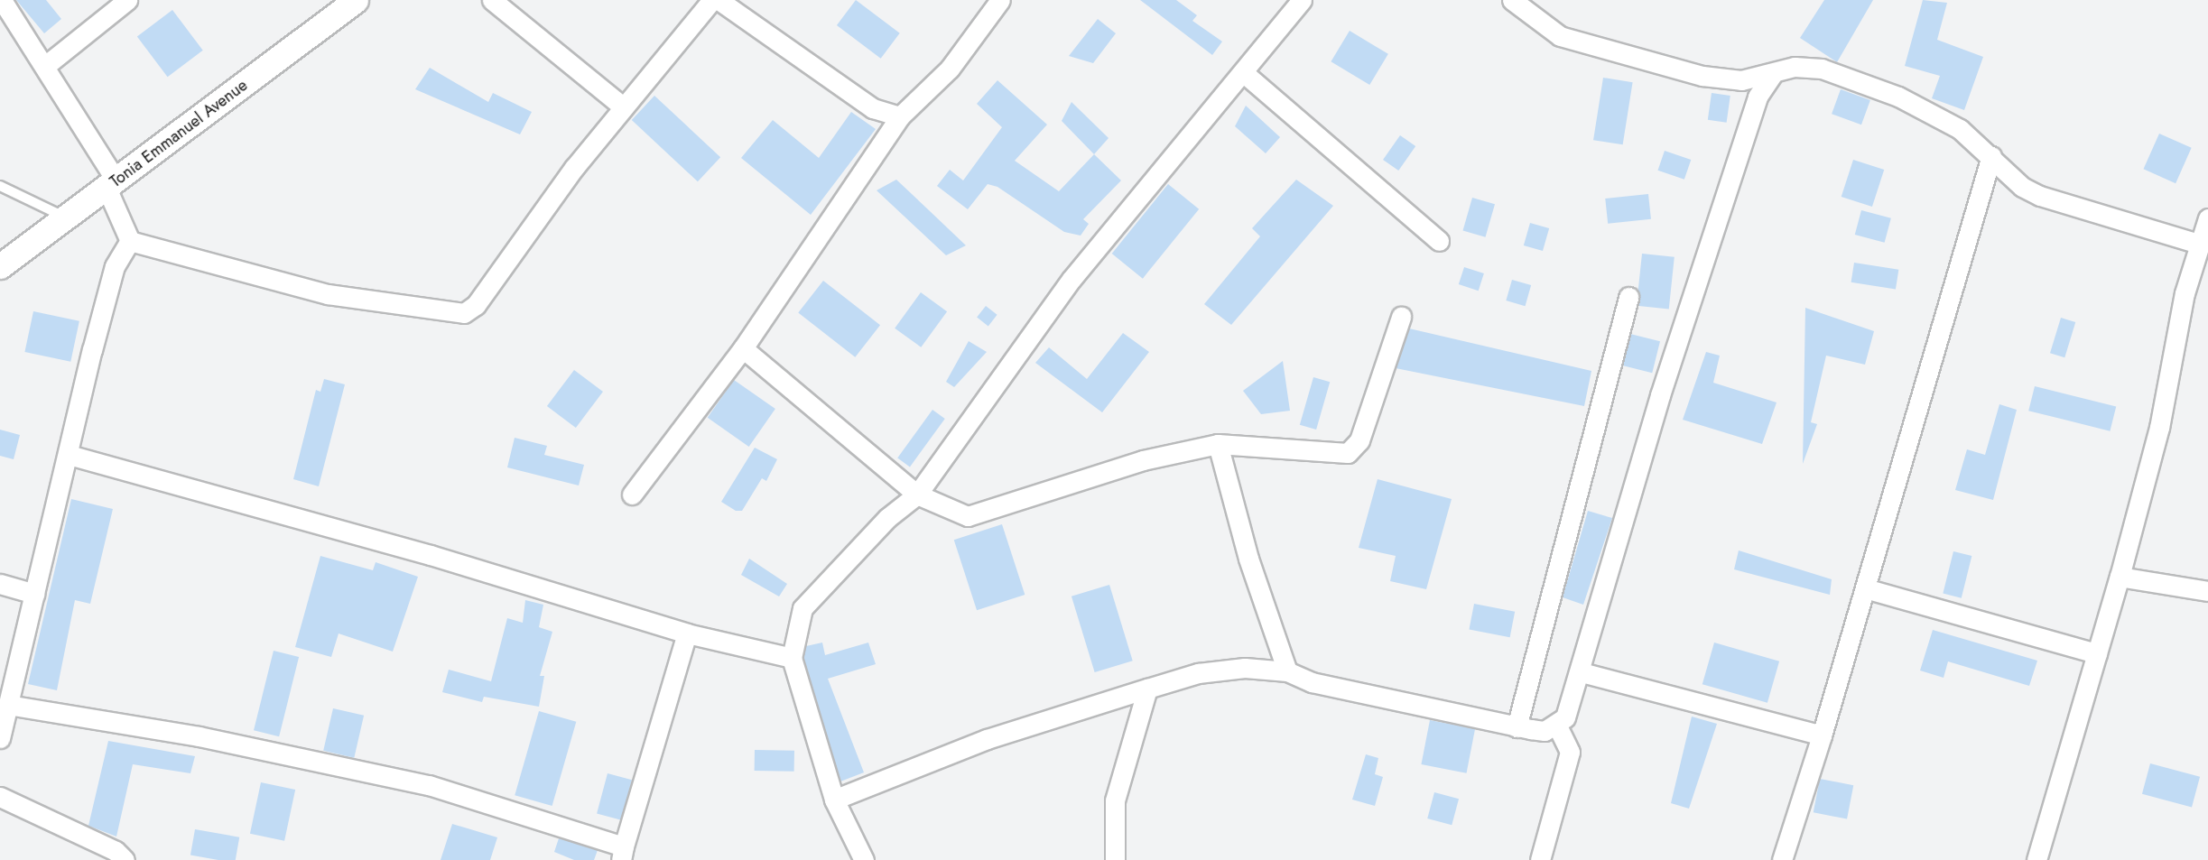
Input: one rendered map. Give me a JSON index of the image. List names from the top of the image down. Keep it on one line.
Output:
{"streets":{"street":["Tonia Emmanuel Avenue"]}}
